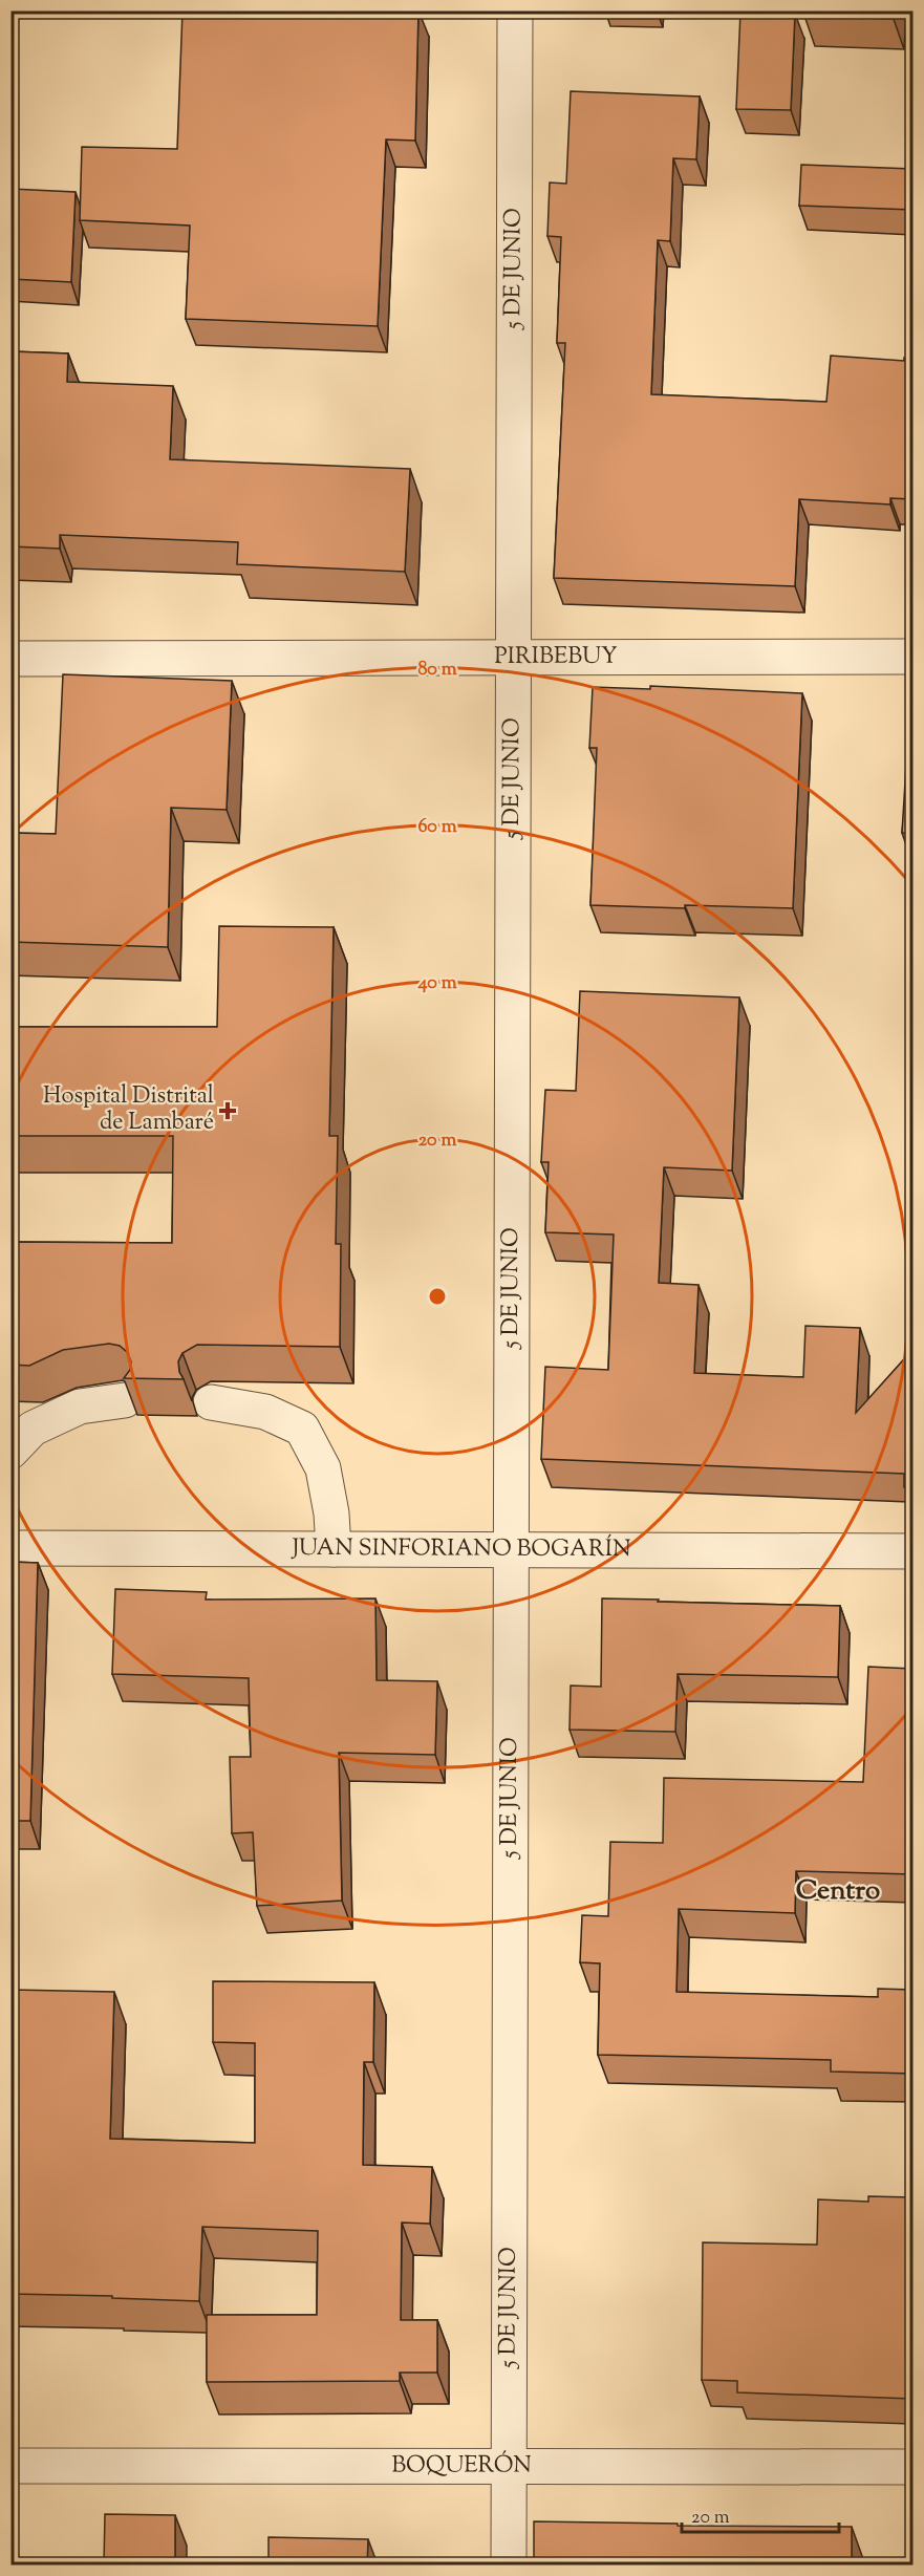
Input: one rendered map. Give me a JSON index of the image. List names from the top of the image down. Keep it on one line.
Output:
{"streets":{"street":["5 DE JUNIO","PIRIBEBUY","JUAN SINFORIANO BOGARÍN","BOQUERÓN"]},"crossings":[["5 DE JUNIO","PIRIBEBUY"],["5 DE JUNIO","JUAN SINFORIANO BOGARÍN"],["5 DE JUNIO","BOQUERÓN"]],"districts":["Centro"],"places":{"health":["Hospital Distrital de Lambaré"]},"scale_bar":"20 m","rings":["80 m","60 m","40 m","20 m"]}
